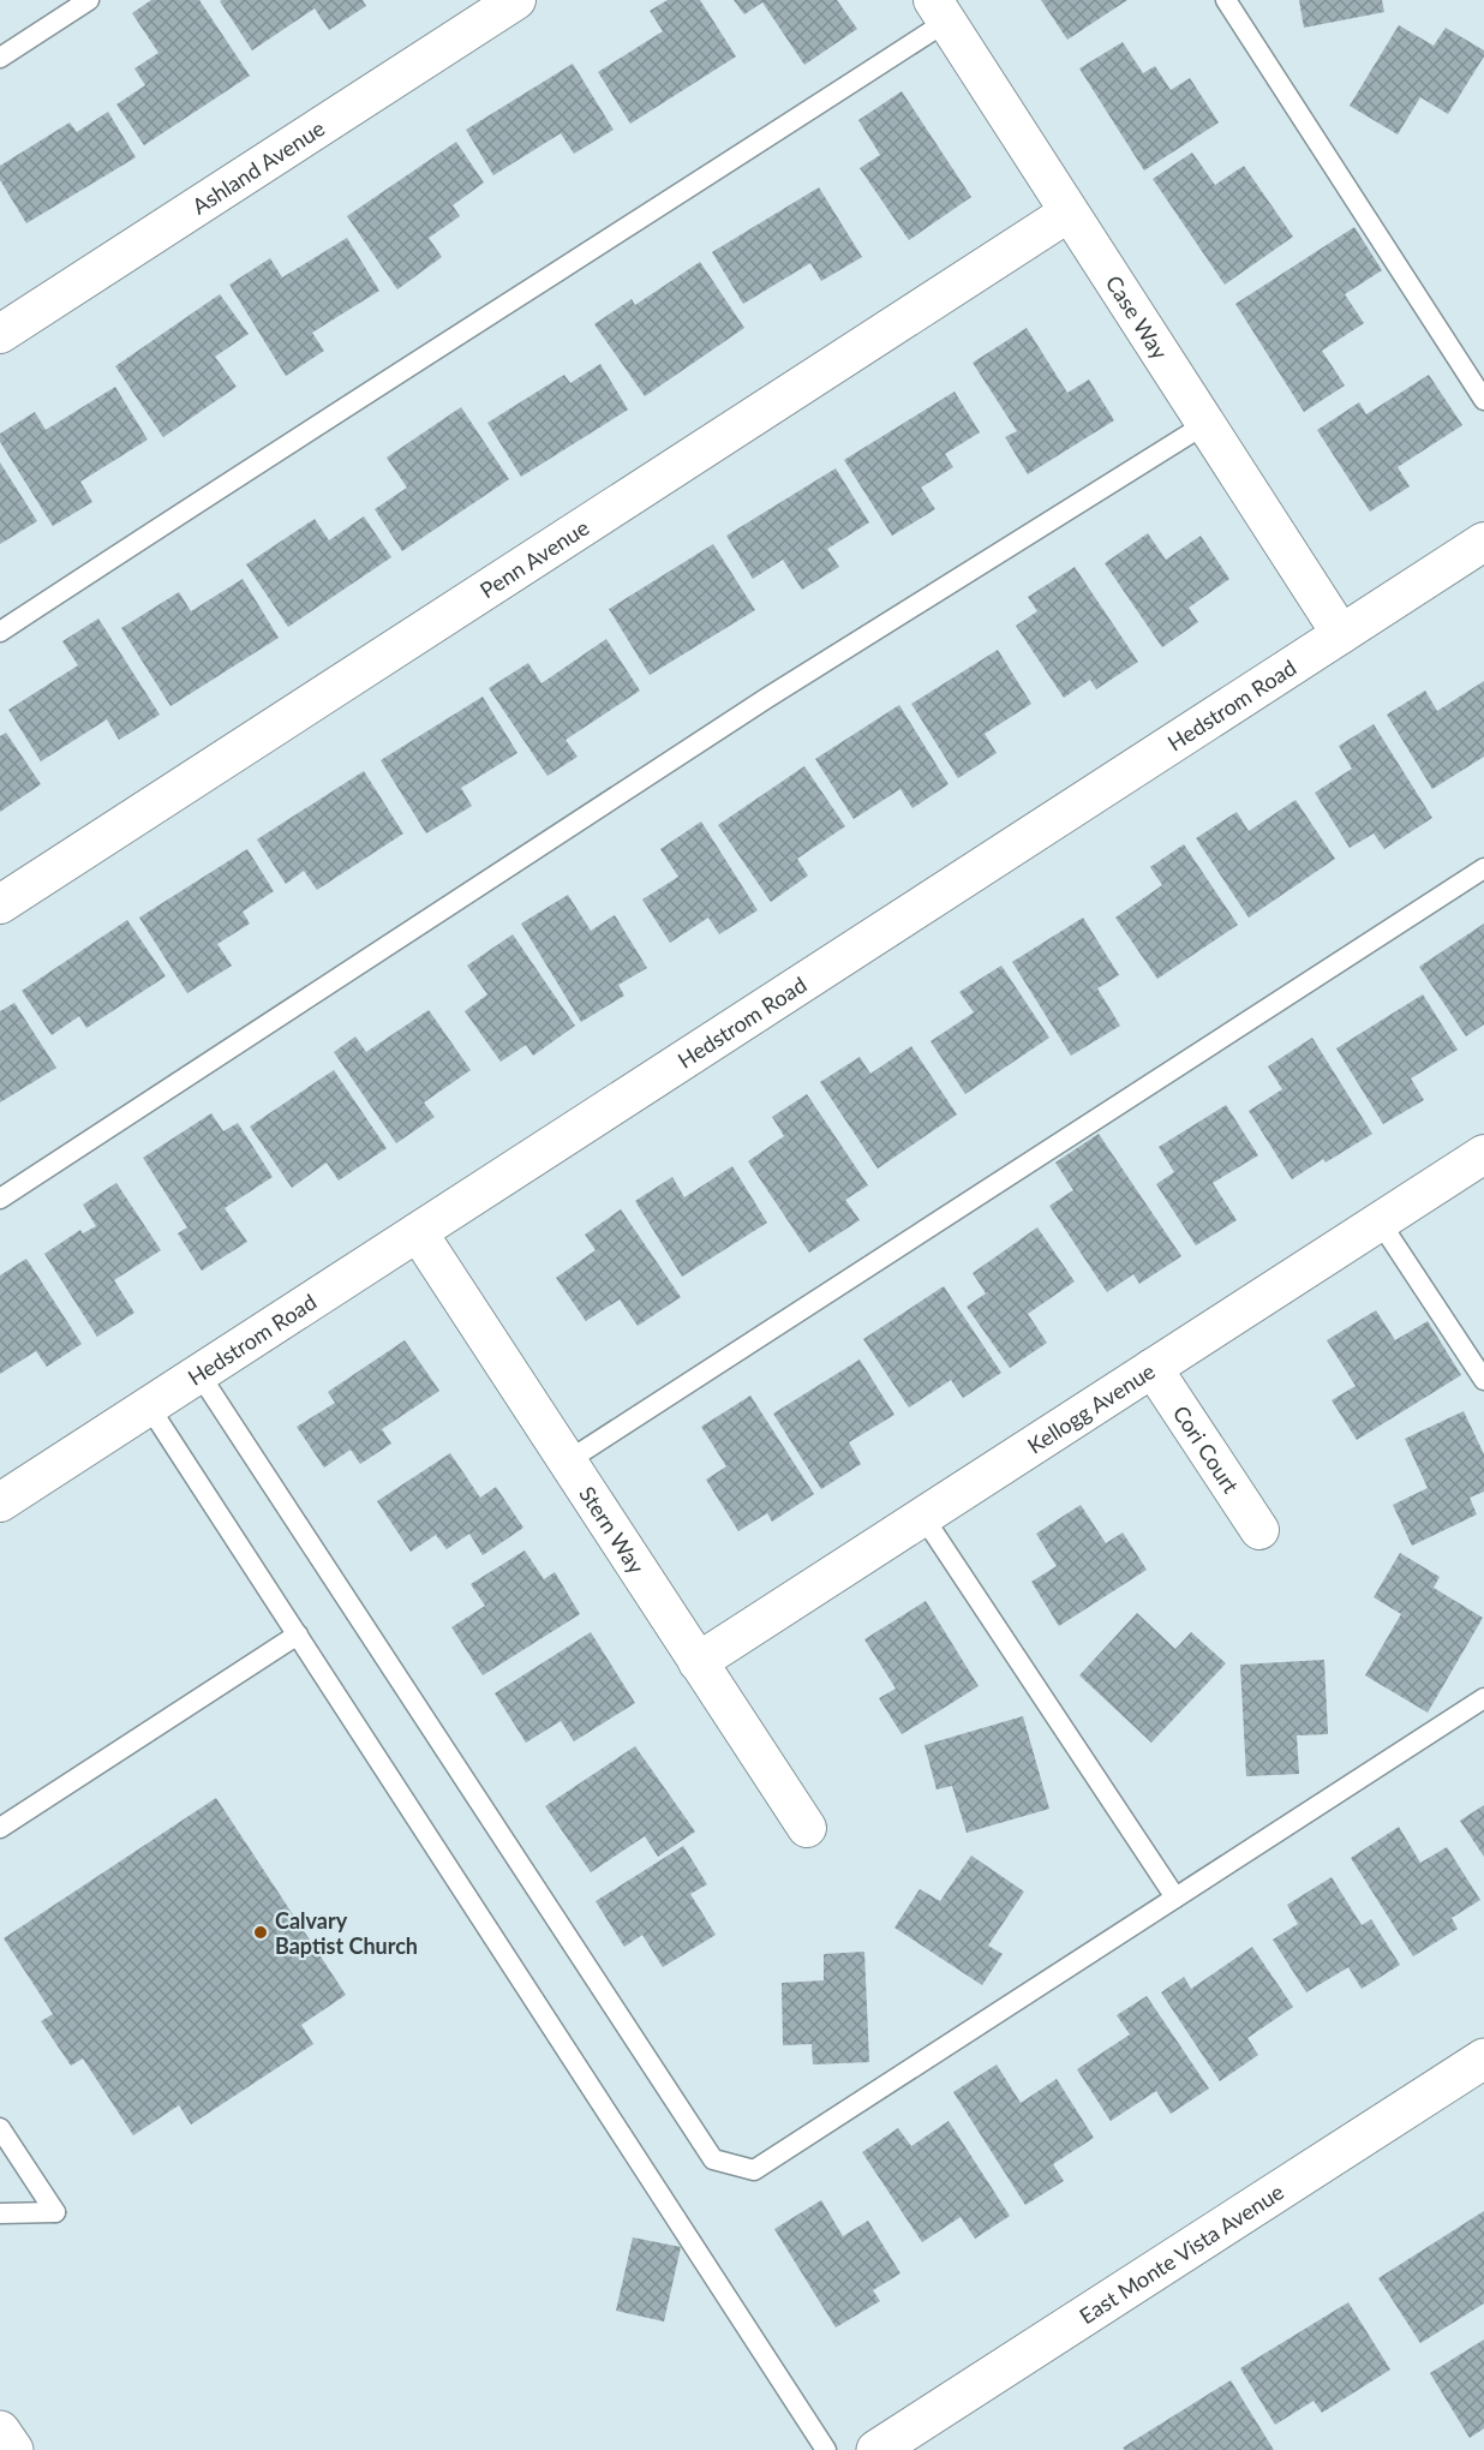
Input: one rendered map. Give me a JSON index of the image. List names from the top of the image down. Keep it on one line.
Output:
{"streets":{"main road":["East Monte Vista Avenue"],"street":["Ashland Avenue","Case Way","Penn Avenue","Hedstrom Road","Kellogg Avenue","Cori Court","Stern Way"]},"crossings":[["Case Way","Penn Avenue"],["Case Way","Hedstrom Road"],["Hedstrom Road","Stern Way"],["Kellogg Avenue","Cori Court"],["Kellogg Avenue","Stern Way"]],"places":["Calvary Baptist Church"]}
